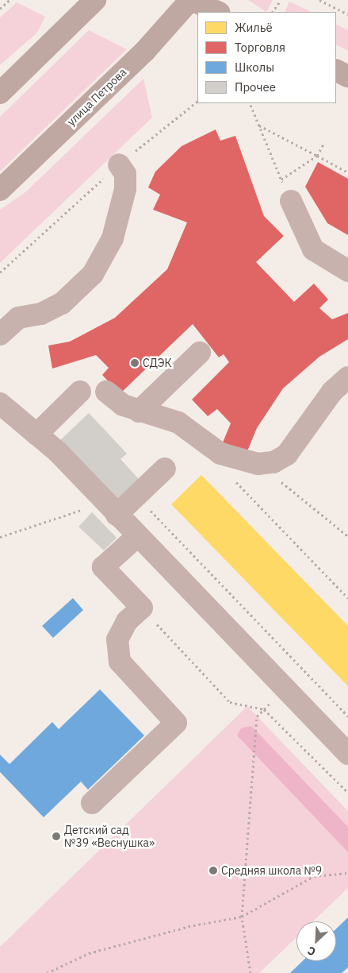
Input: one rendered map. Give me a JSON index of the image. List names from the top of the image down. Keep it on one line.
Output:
{"streets":{"main road":["улица Петрова"]},"places":["СДЭК","Детский сад №39 «Веснушка»","Средняя школа №9"],"legend":["Жильё","Торговля","Школы","Прочее"],"north":"bottom left"}
